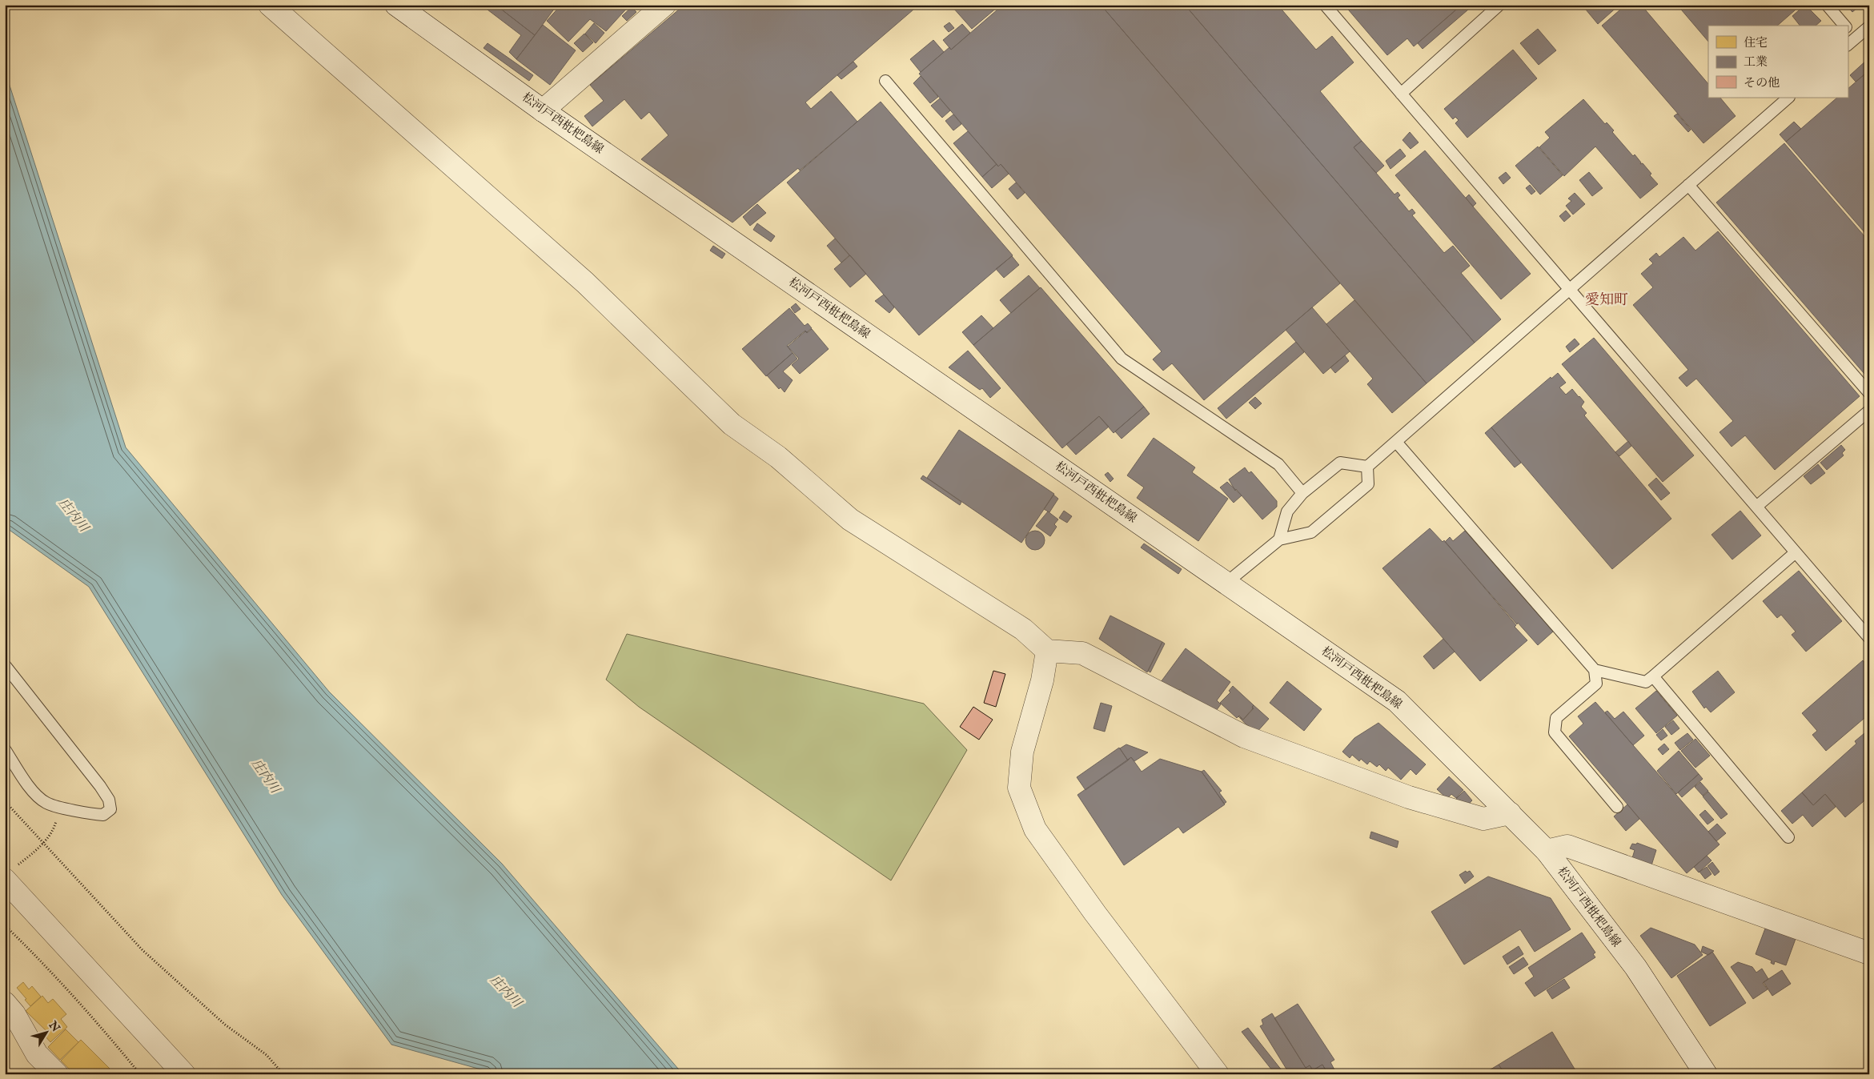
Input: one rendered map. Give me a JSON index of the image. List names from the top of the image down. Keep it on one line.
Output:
{"streets":{"street":["松河戸西枇杷島線"]},"districts":["愛知町"],"water":["庄内川"],"legend":["住宅","工業","その他"],"north":"top right"}
